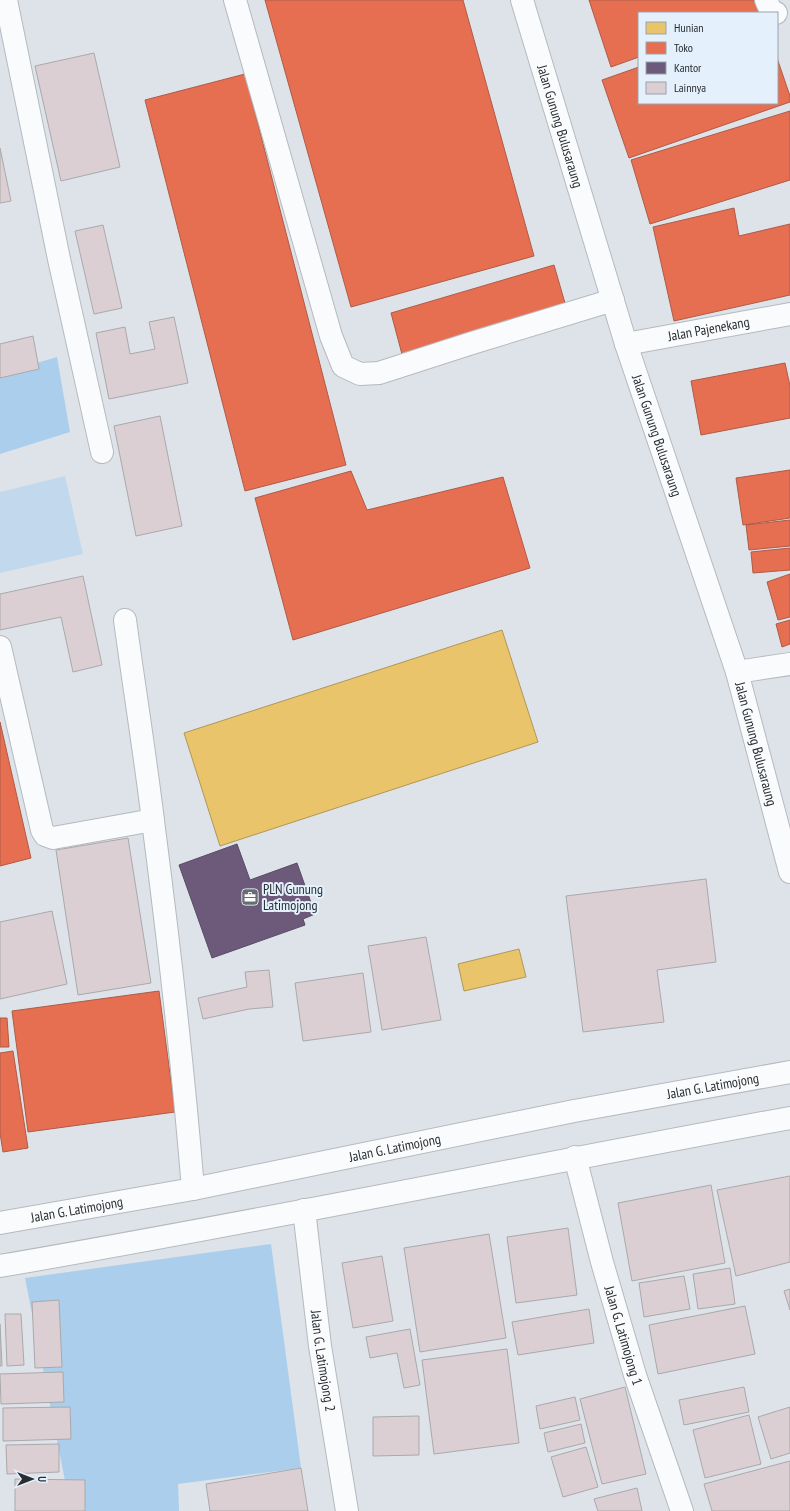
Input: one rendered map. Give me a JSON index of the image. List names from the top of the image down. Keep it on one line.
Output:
{"streets":{"main road":["Jalan Gunung Bulusaraung","Jalan Pajenekang","Jalan G. Latimojong","Jalan G. Latimojong 1","Jalan G. Latimojong 2"]},"crossings":[["Jalan Gunung Bulusaraung","Jalan Pajenekang"]],"places":{"office":["PLN Gunung Latimojong"]},"legend":["Hunian","Toko","Kantor","Lainnya"],"north":"right"}
